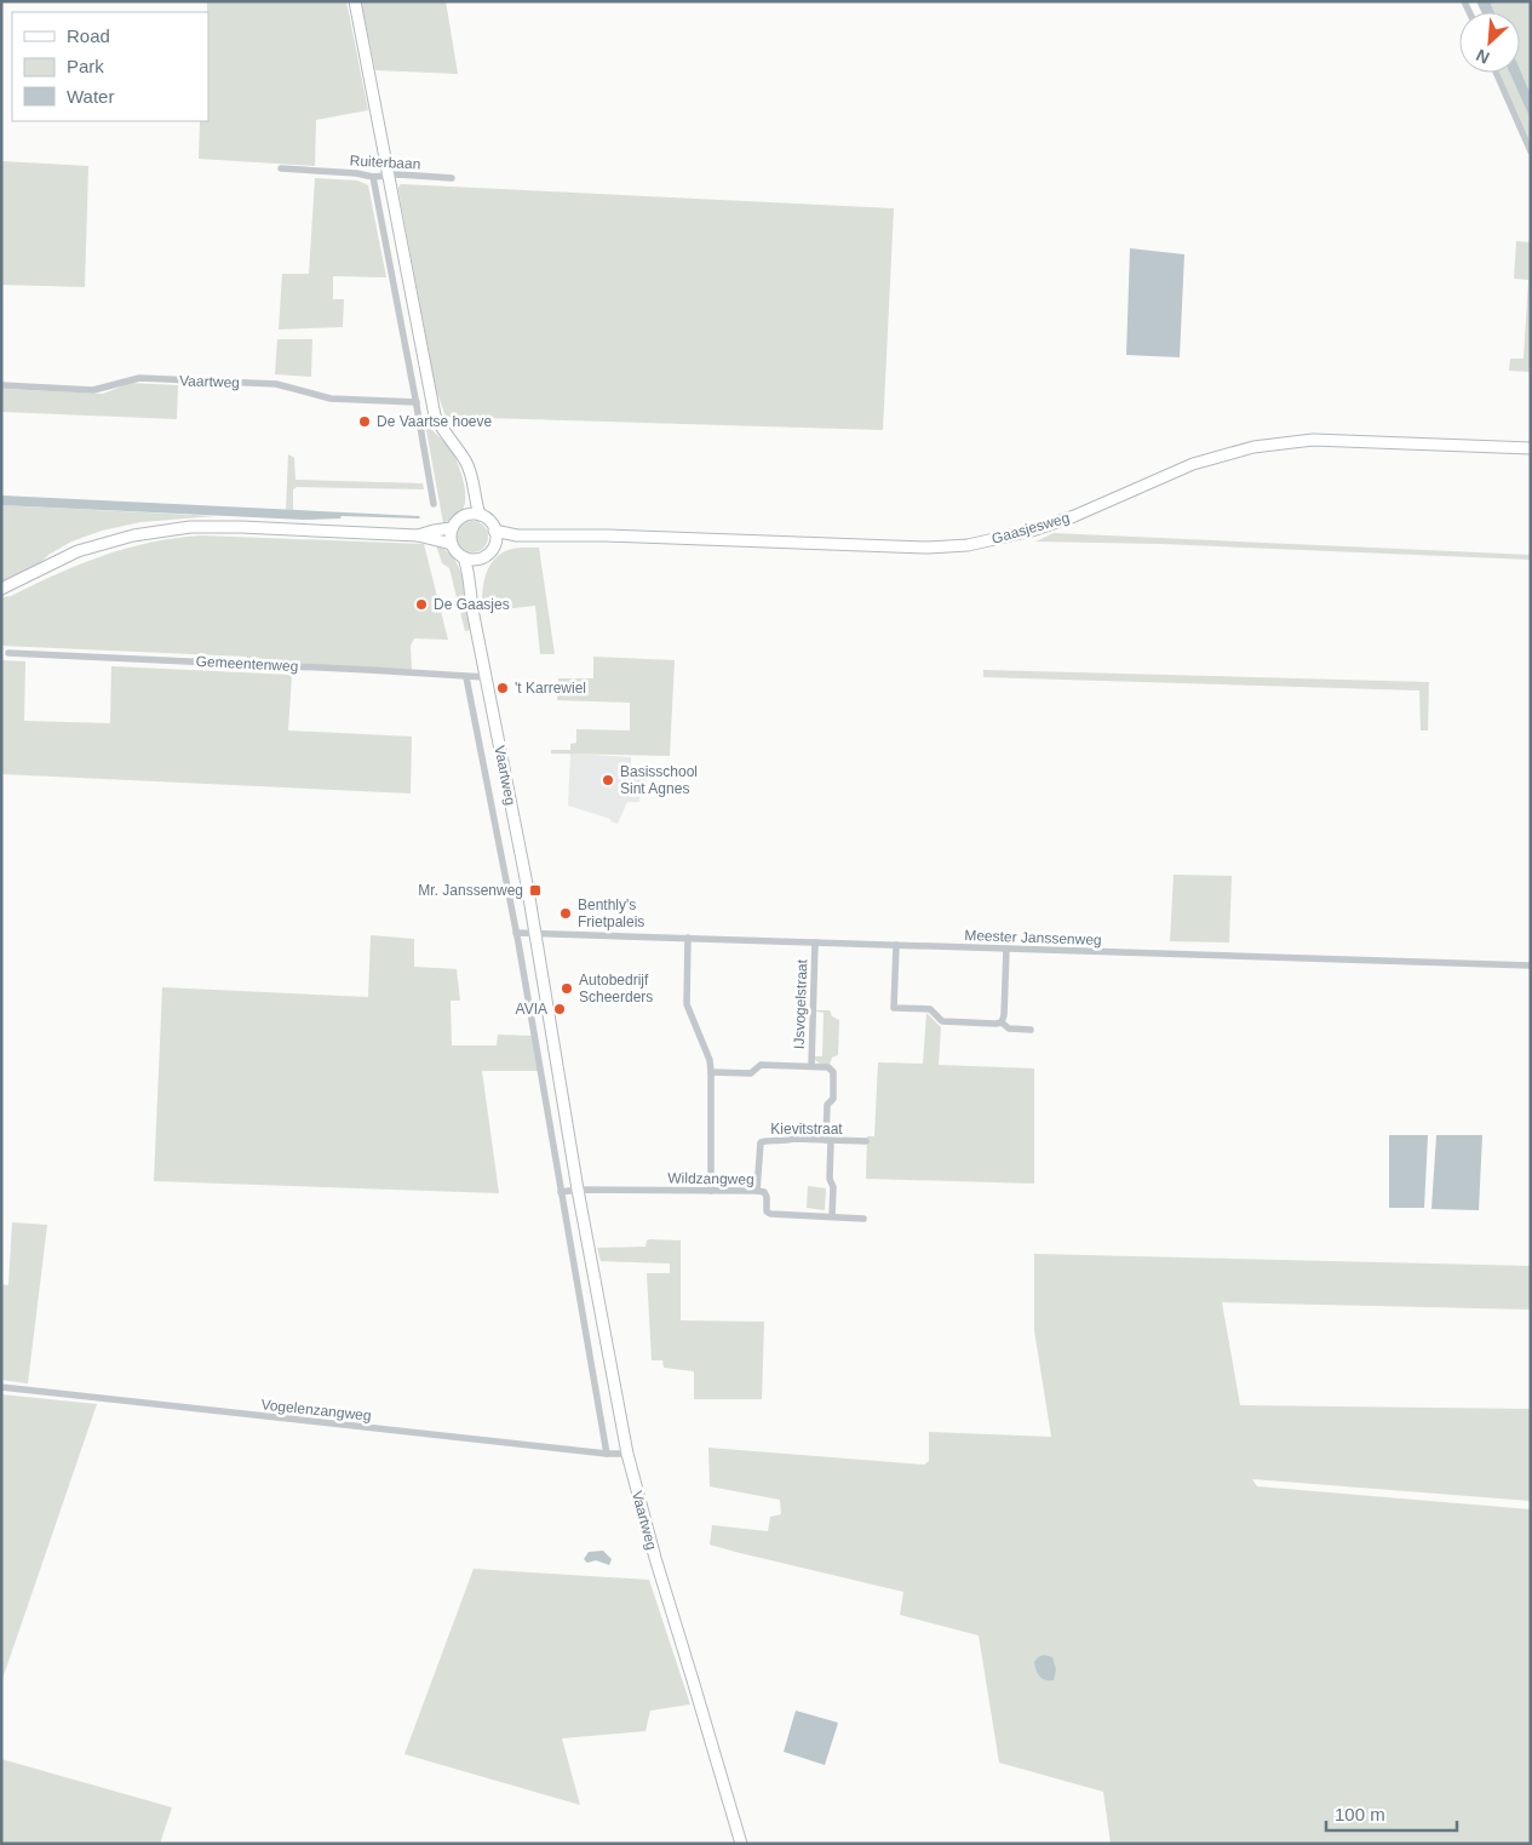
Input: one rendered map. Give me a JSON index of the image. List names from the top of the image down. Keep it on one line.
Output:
{"streets":{"street":["Ruiterbaan","Vaartweg","Gaasjesweg","Gemeentenweg","Meester Janssenweg","IJsvogelstraat","Kievitstraat","Wildzangweg","Vogelenzangweg"]},"crossings":[["Vaartweg","Gaasjesweg"],["Vaartweg","Gemeentenweg"],["Vaartweg","Meester Janssenweg"],["Vaartweg","Wildzangweg"],["Vaartweg","Vogelenzangweg"],["Meester Janssenweg","IJsvogelstraat"],["Kievitstraat","Wildzangweg"]],"places":{"other":["De Vaartse hoeve","De Gaasjes","'t Karrewiel","Basisschool Sint Agnes","Benthly's Frietpaleis","Autobedrijf Scheerders","AVIA"],"transit":["Mr. Janssenweg"]},"legend":["Road","Park","Water"],"scale_bar":"100 m","north":"bottom left"}
